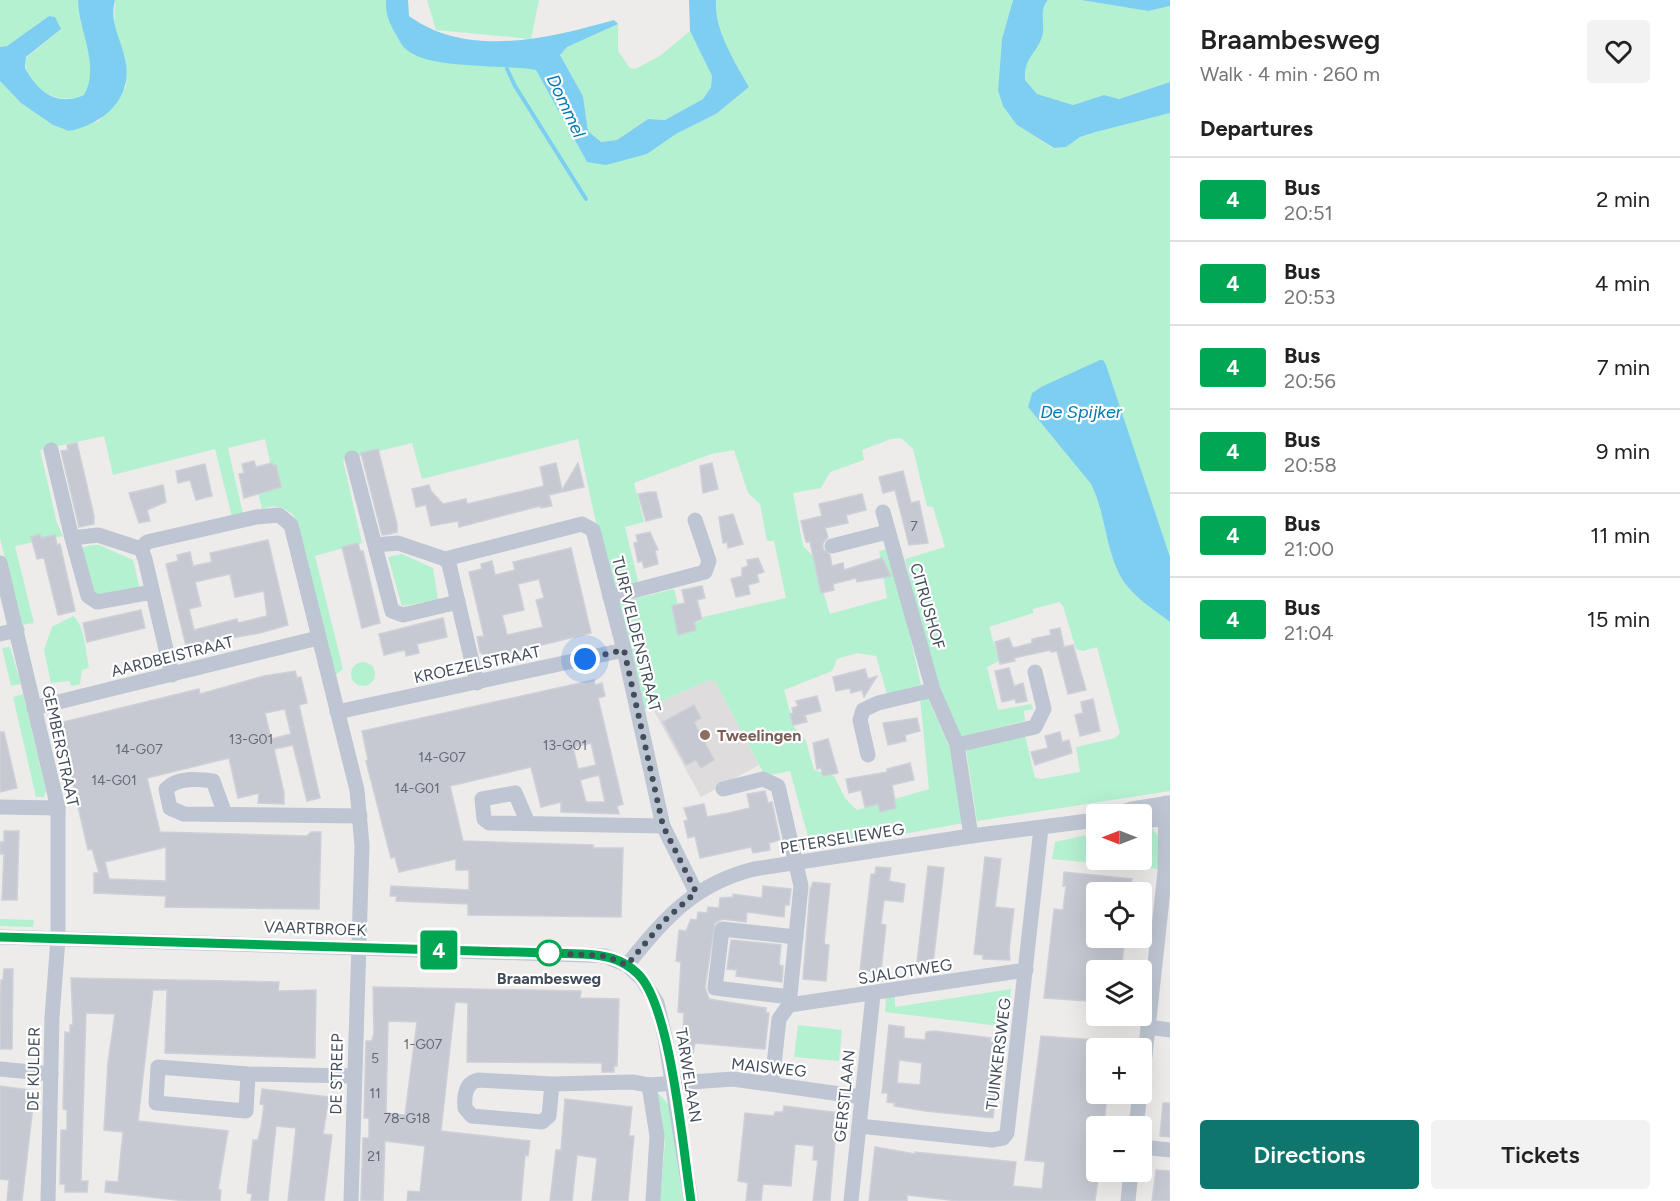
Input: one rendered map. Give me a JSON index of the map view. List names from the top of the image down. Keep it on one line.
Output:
{"streets":{"street":["CITRUSHOF","TURFVELDENSTRAAT","AARDBEISTRAAT","KROEZELSTRAAT","GEMBERSTRAAT","PETERSELIEWEG","VAARTBROEK","SJALOTWEG","TUINKERSWEG","MAISWEG","DE KULDER","DE STREEP","TARWELAAN","GERSTLAAN"]},"crossings":[["CITRUSHOF","PETERSELIEWEG"],["TURFVELDENSTRAAT","KROEZELSTRAAT"],["TURFVELDENSTRAAT","PETERSELIEWEG"],["AARDBEISTRAAT","GEMBERSTRAAT"],["GEMBERSTRAAT","VAARTBROEK"],["GEMBERSTRAAT","DE KULDER"],["PETERSELIEWEG","VAARTBROEK"],["PETERSELIEWEG","TUINKERSWEG"],["PETERSELIEWEG","TARWELAAN"],["VAARTBROEK","DE KULDER"],["VAARTBROEK","DE STREEP"],["VAARTBROEK","TARWELAAN"],["SJALOTWEG","TUINKERSWEG"],["SJALOTWEG","GERSTLAAN"],["TUINKERSWEG","GERSTLAAN"],["MAISWEG","TARWELAAN"],["MAISWEG","GERSTLAAN"]],"water":["Dommel","De Spijker"],"places":["Tweelingen","Braambesweg"],"lines":["bus line 4"],"house_numbers":["7","13-G01","13-G01","14-G07","14-G07","14-G01","14-G01","1-G07","5","11","78-G18","21"],"north":"left","page":{"on_map":"4","heading":[["Braambesweg","Walk · 4 min · 260 m"],"Departures"],"list":[{"mark":"4","name":"Bus","note":"20:51","value":"2 min"},{"mark":"4","name":"Bus","note":"20:53","value":"4 min"},{"mark":"4","name":"Bus","note":"20:56","value":"7 min"},{"mark":"4","name":"Bus","note":"20:58","value":"9 min"},{"mark":"4","name":"Bus","note":"21:00","value":"11 min"},{"mark":"4","name":"Bus","note":"21:04","value":"15 min"}],"map_buttons":["+","−"],"buttons":["Directions","Tickets"]}}
